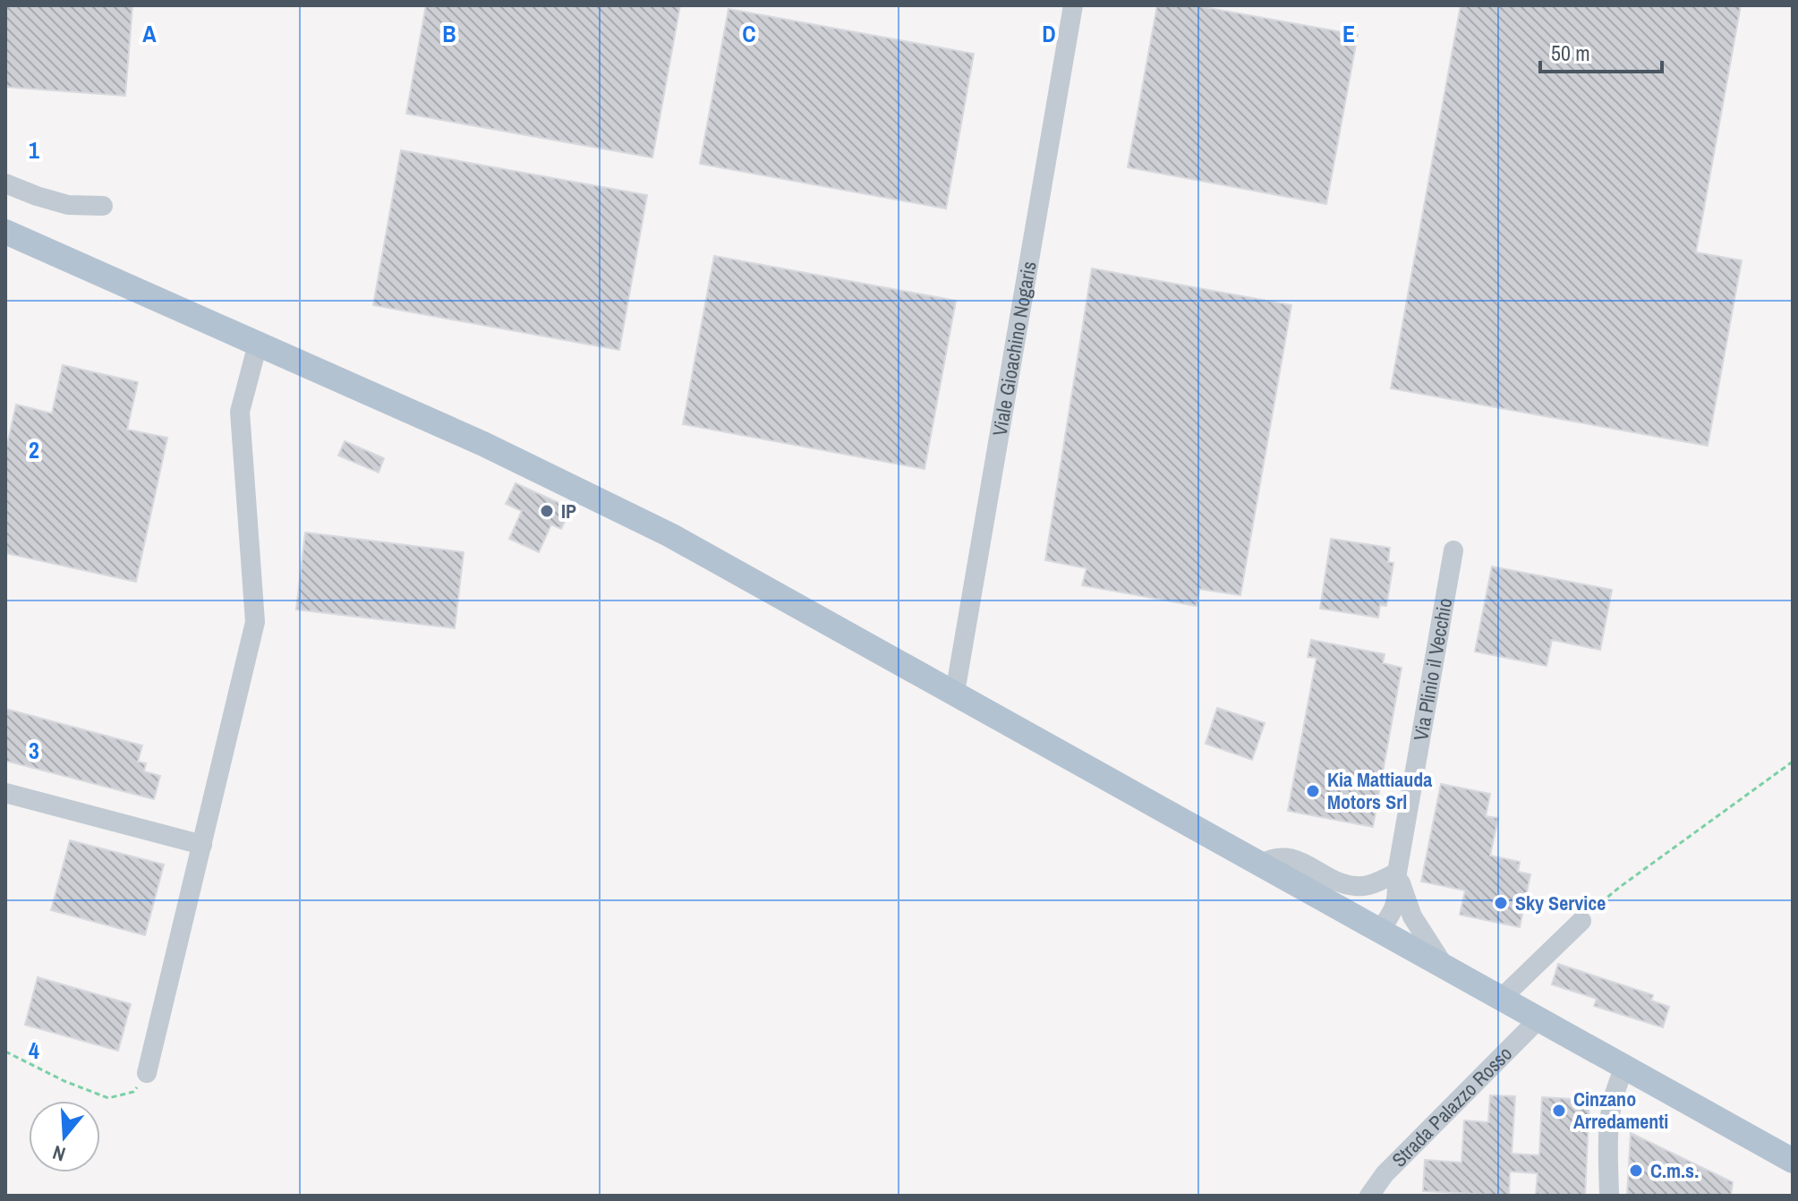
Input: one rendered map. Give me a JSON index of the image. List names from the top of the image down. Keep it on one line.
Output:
{"streets":{"street":["Viale Gioachino Nogaris","Via Plinio il Vecchio","Strada Palazzo Rosso"]},"places":["IP","Kia Mattiauda Motors Srl","Sky Service","Cinzano Arredamenti","C.m.s."],"scale_bar":"50 m","north":"bottom","grid":{"columns":["A","B","C","D","E"],"rows":["1","2","3","4"]}}
